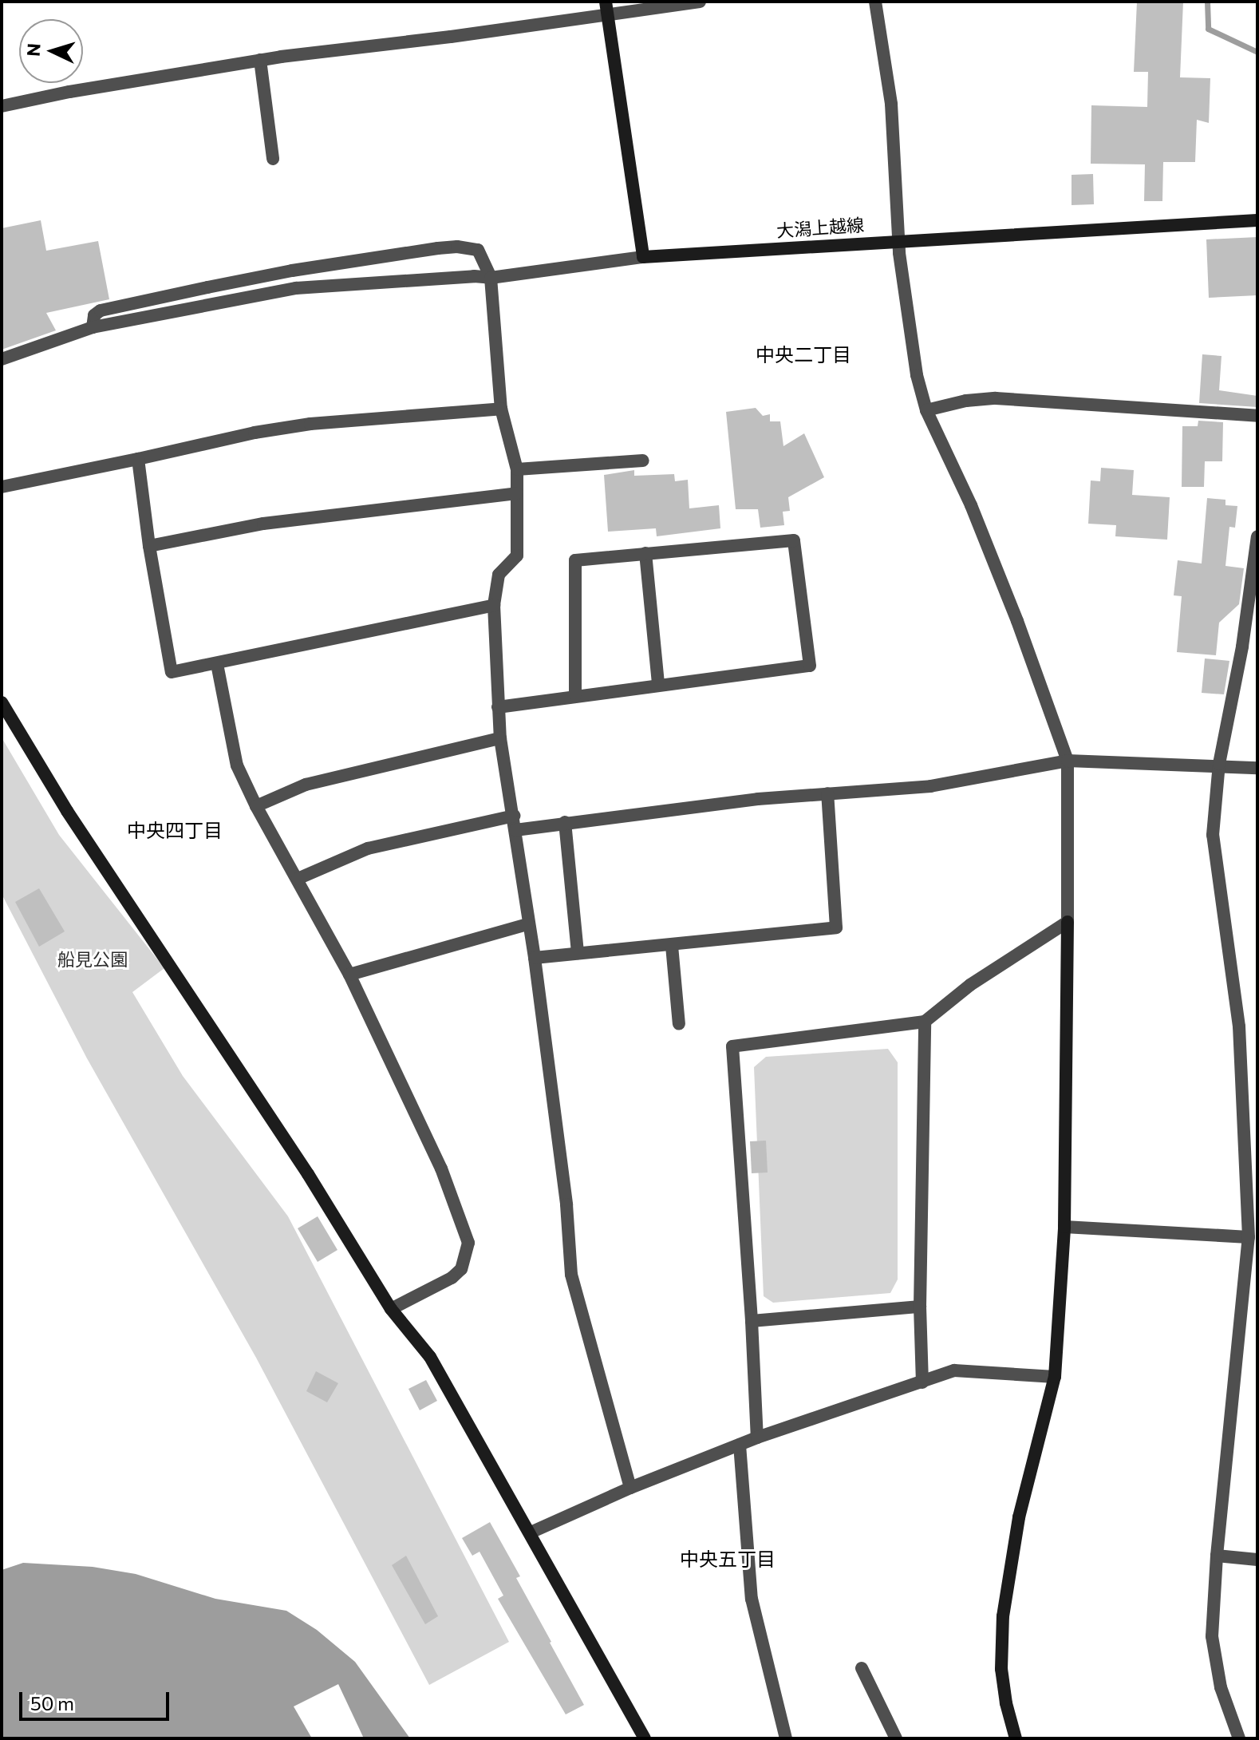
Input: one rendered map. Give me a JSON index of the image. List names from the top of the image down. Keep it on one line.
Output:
{"streets":{"street":["大潟上越線"]},"districts":["中央二丁目","中央四丁目","中央五丁目"],"parks":["船見公園"],"scale_bar":"50 m","north":"left"}
